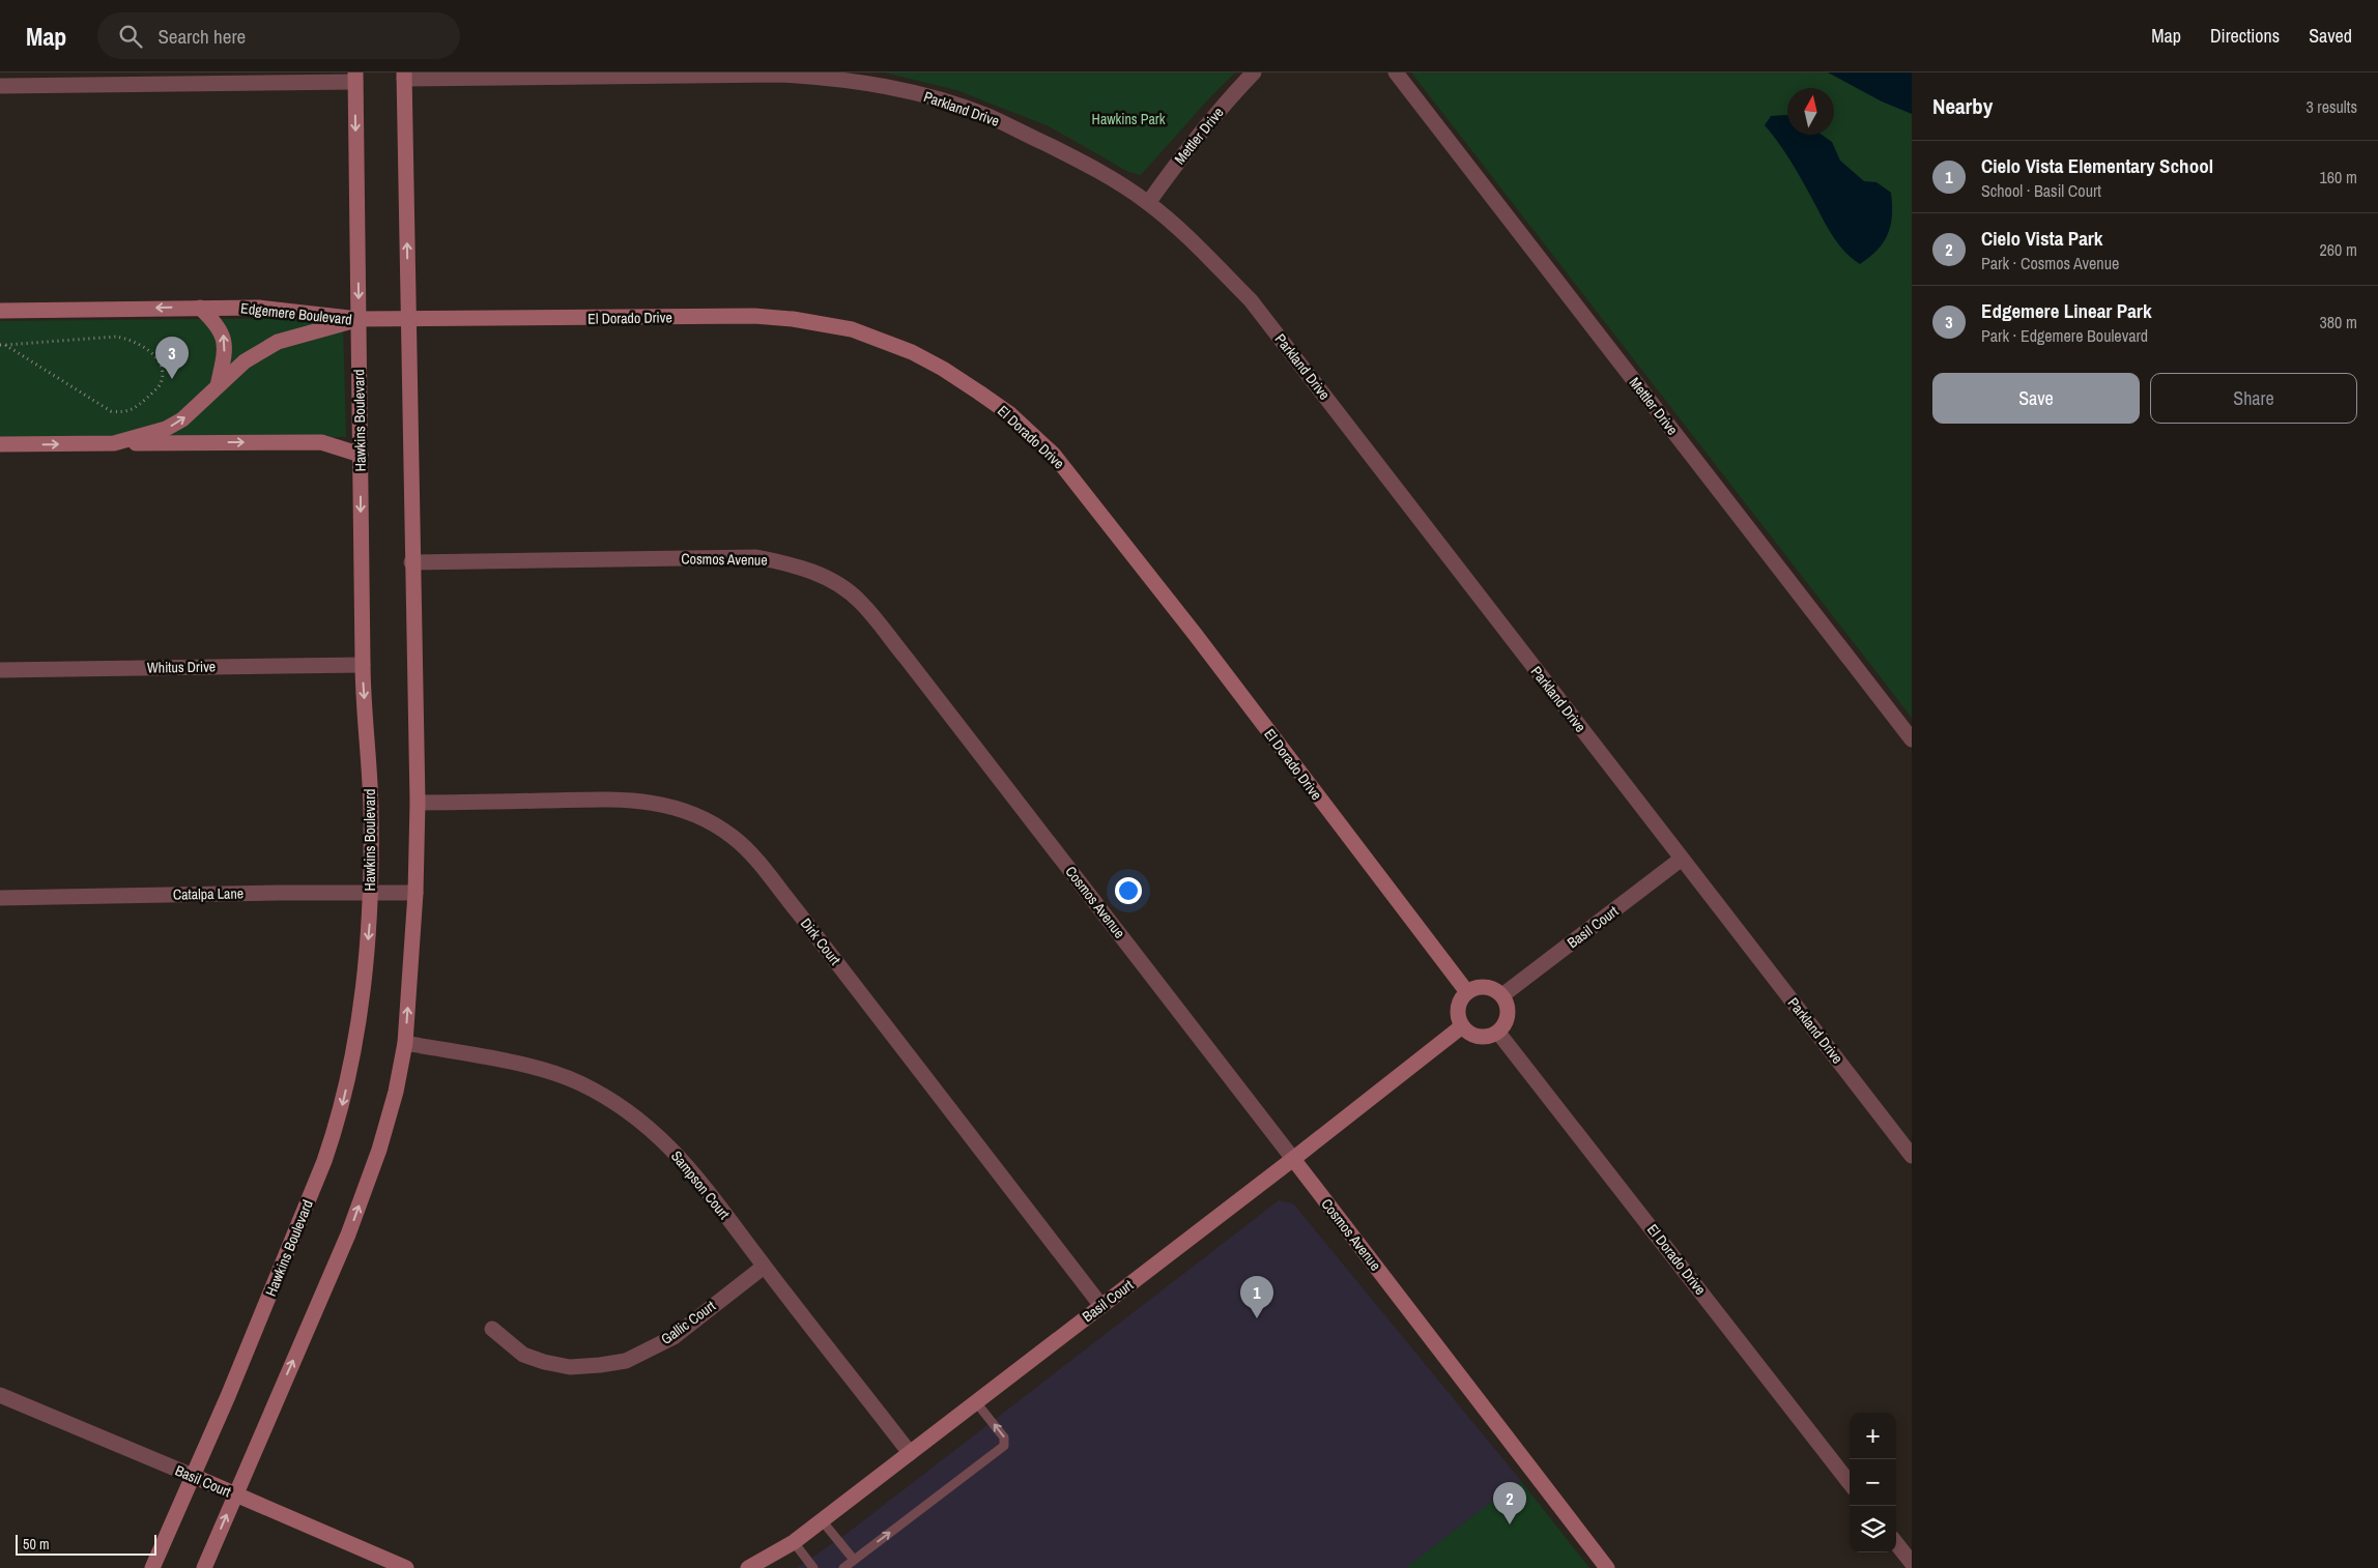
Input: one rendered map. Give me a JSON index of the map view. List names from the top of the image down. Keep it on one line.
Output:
{"streets":{"main road":["Edgemere Boulevard","El Dorado Drive","Hawkins Boulevard","Cosmos Avenue","Basil Court"],"street":["Parkland Drive","Mettler Drive","Whitus Drive","Catalpa Lane","Dirk Court","Sampson Court","Gallic Court"]},"crossings":[["Parkland Drive","Mettler Drive"],["Parkland Drive","Basil Court"],["Edgemere Boulevard","El Dorado Drive"],["Edgemere Boulevard","Hawkins Boulevard"],["El Dorado Drive","Hawkins Boulevard"],["El Dorado Drive","Basil Court"],["Hawkins Boulevard","Whitus Drive"],["Hawkins Boulevard","Catalpa Lane"],["Hawkins Boulevard","Basil Court"],["Cosmos Avenue","Basil Court"],["Basil Court","Dirk Court"],["Basil Court","Sampson Court"],["Sampson Court","Gallic Court"]],"parks":["Hawkins Park"],"scale_bar":"50 m","north":"top","page":{"header":"Map","search":"Search here","nav":["Map","Directions","Saved"],"heading":["Nearby","3 results"],"list":[{"mark":"1","name":"Cielo Vista Elementary School","note":"School · Basil Court","value":"160 m"},{"mark":"2","name":"Cielo Vista Park","note":"Park · Cosmos Avenue","value":"260 m"},{"mark":"3","name":"Edgemere Linear Park","note":"Park · Edgemere Boulevard","value":"380 m"}],"pins":["3","1","2"],"buttons":["Save","Share"],"map_buttons":["+","−"],"scale":"50 m"}}
